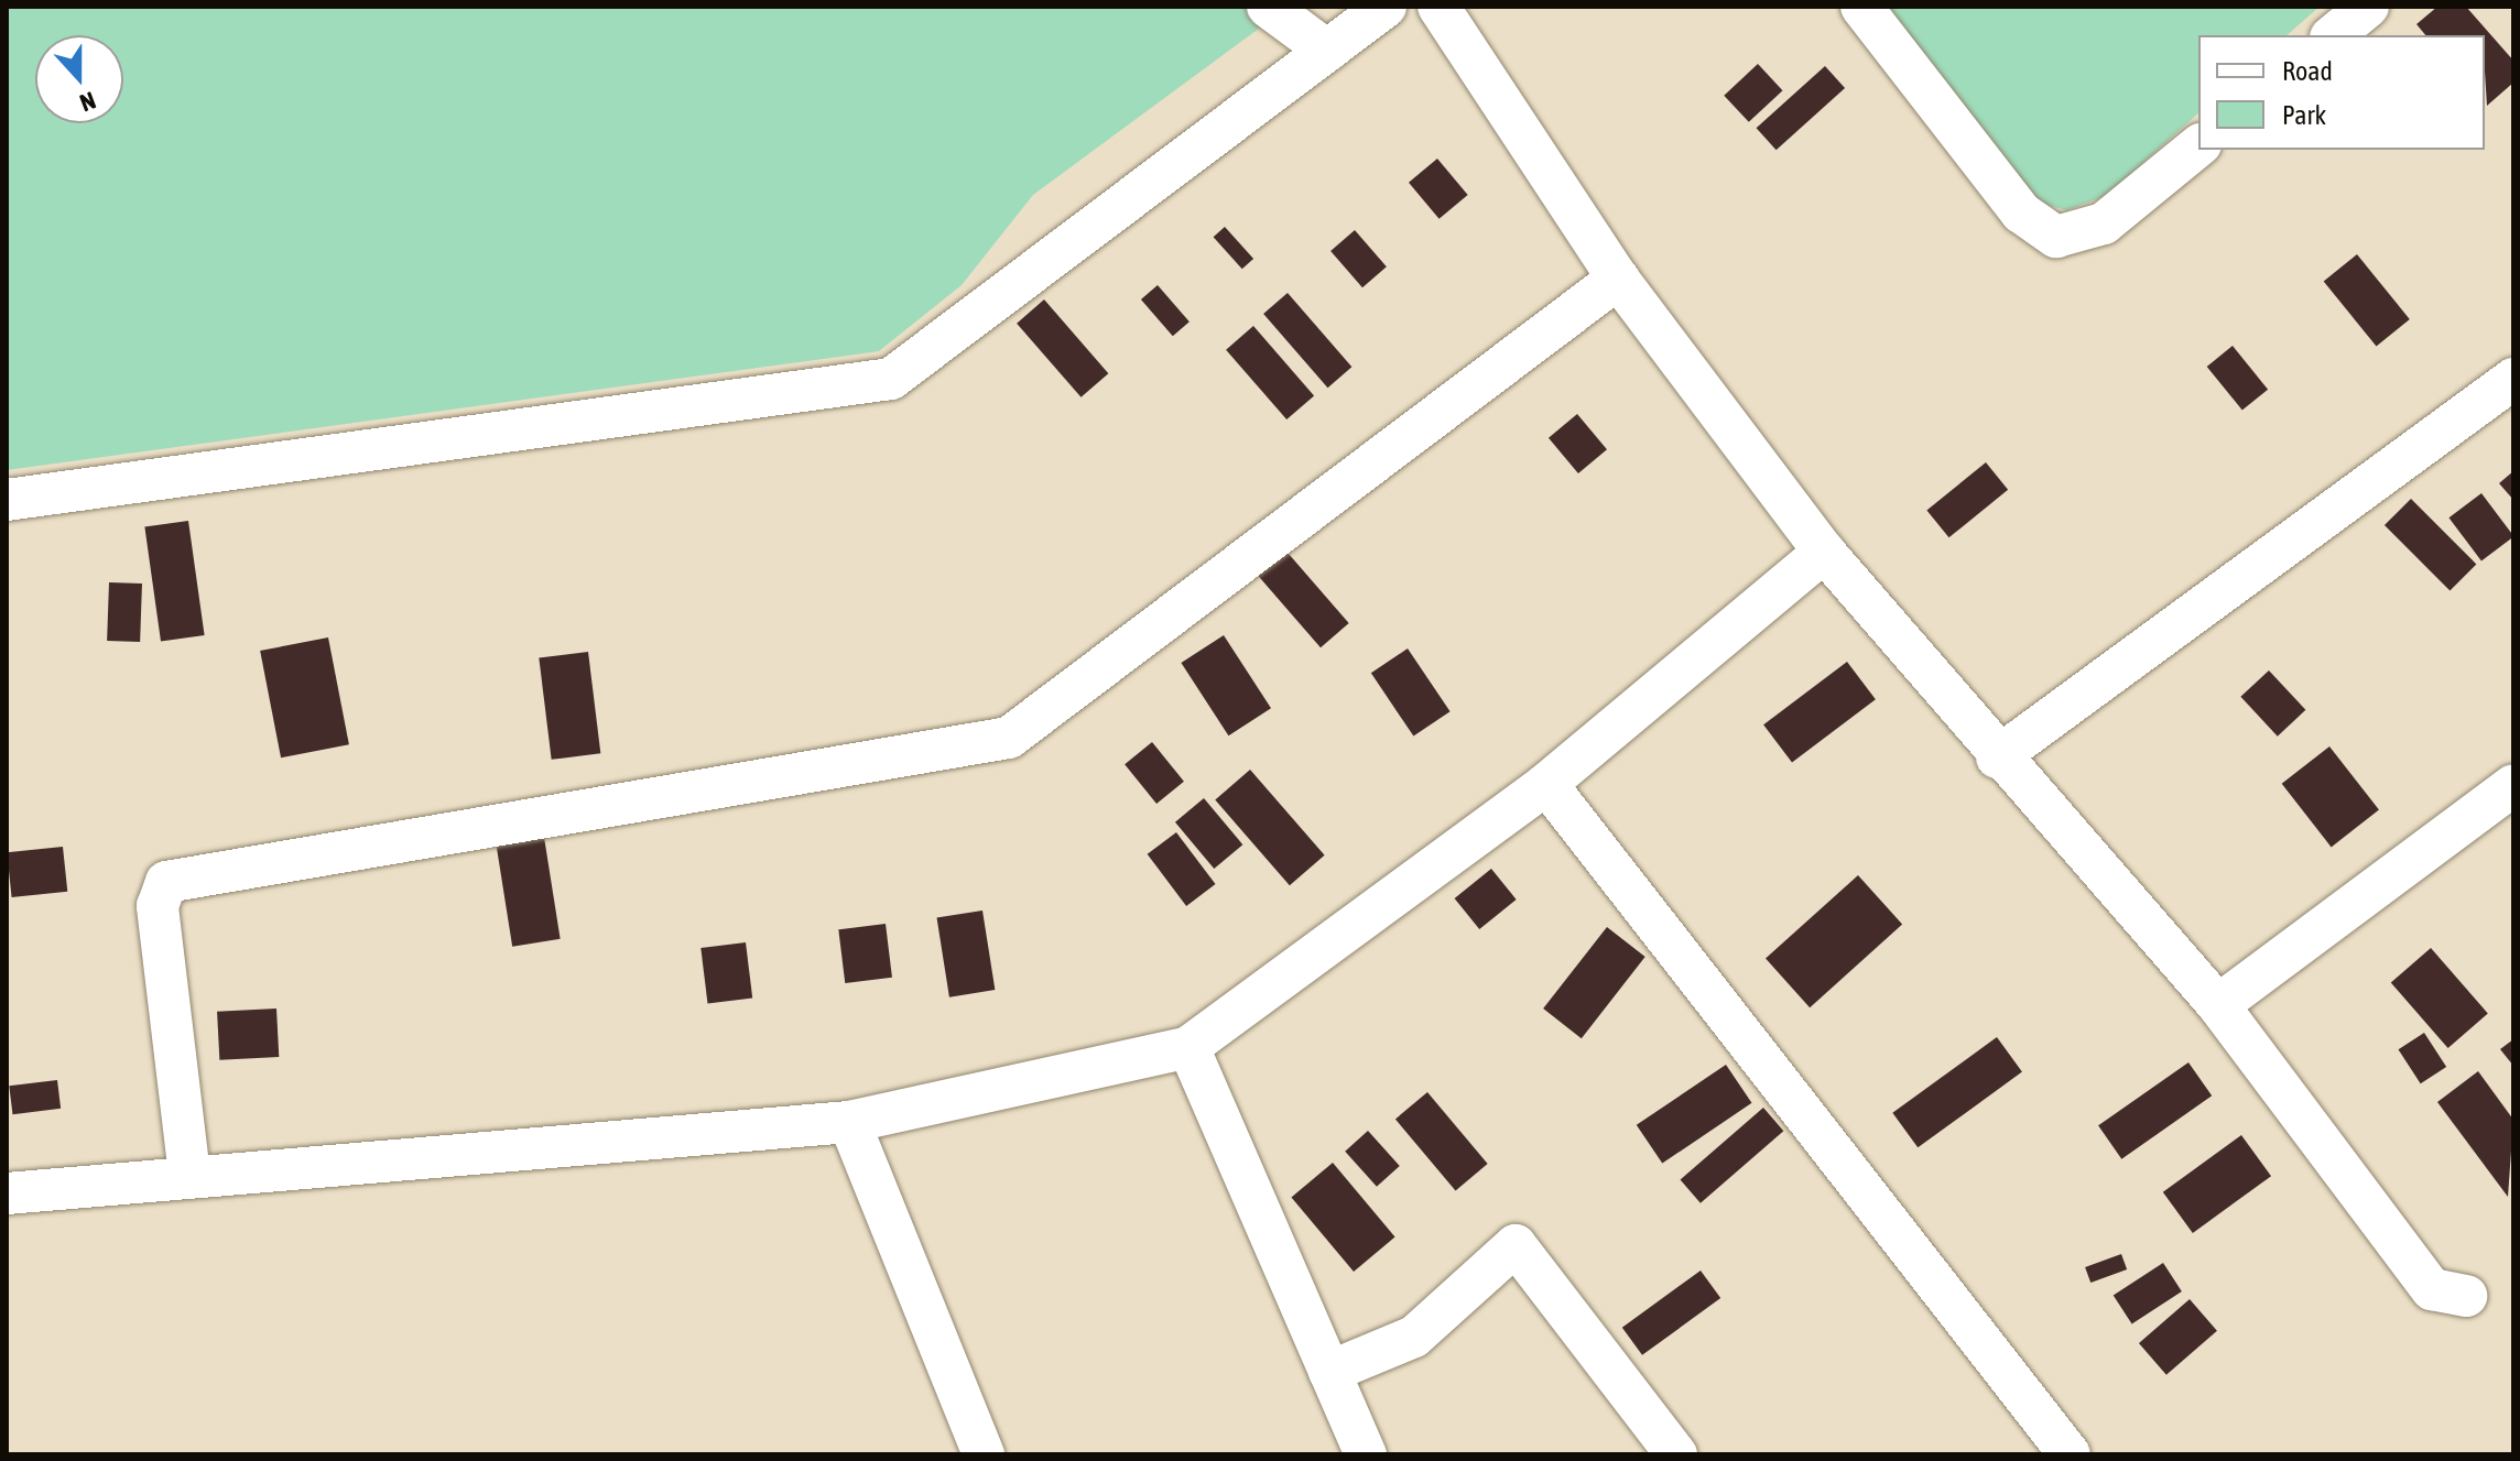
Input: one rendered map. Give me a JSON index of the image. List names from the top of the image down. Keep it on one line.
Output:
{"legend":["Road","Park"],"north":"bottom"}
